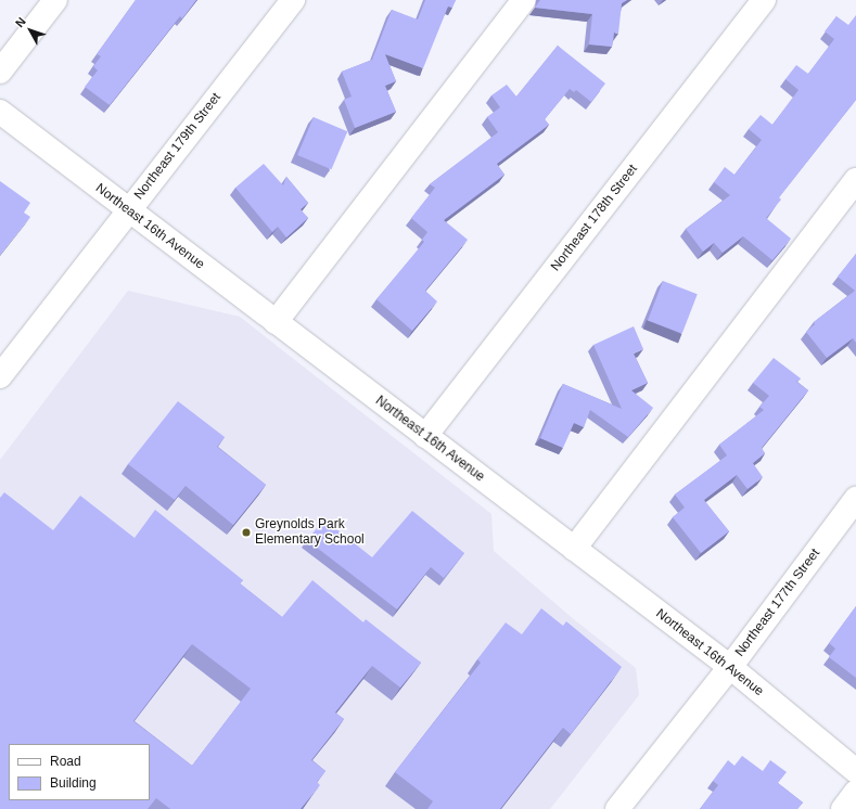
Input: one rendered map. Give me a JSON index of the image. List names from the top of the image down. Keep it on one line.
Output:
{"streets":{"street":["Northeast 179th Street","Northeast 178th Street","Northeast 16th Avenue","Northeast 177th Street"]},"crossings":[["Northeast 179th Street","Northeast 16th Avenue"],["Northeast 178th Street","Northeast 16th Avenue"],["Northeast 16th Avenue","Northeast 177th Street"]],"places":["Greynolds Park Elementary School"],"legend":["Road","Building"],"north":"top left"}
